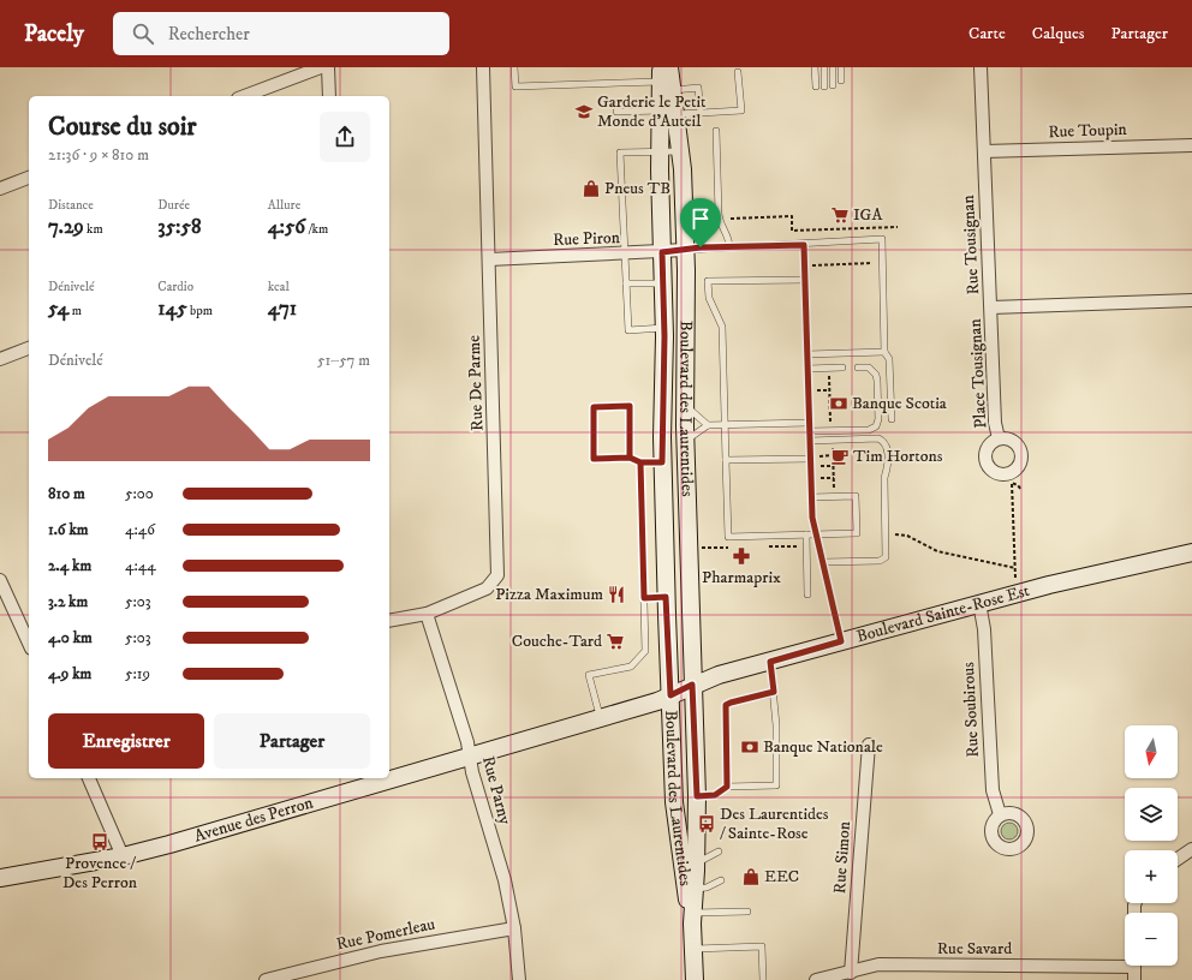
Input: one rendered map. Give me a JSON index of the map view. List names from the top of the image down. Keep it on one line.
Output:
{"streets":{"main road":["Boulevard des Laurentides","Boulevard Sainte-Rose Est","Avenue des Perron"],"street":["Rue Toupin","Rue Piron","Rue Tousignan","Place Tousignan","Rue De Parme","Rue Soubirous","Rue Parny","Rue Simon","Rue Pomerleau","Rue Savard"]},"crossings":[["Rue Toupin","Rue Tousignan"],["Rue Piron","Rue De Parme"],["Rue Piron","Boulevard des Laurentides"],["Rue Tousignan","Place Tousignan"],["Rue De Parme","Rue Parny"],["Boulevard des Laurentides","Boulevard Sainte-Rose Est"],["Boulevard des Laurentides","Avenue des Perron"],["Boulevard Sainte-Rose Est","Rue Soubirous"],["Boulevard Sainte-Rose Est","Avenue des Perron"],["Rue Parny","Avenue des Perron"],["Rue Parny","Rue Pomerleau"],["Rue Simon","Rue Savard"]],"places":{"school or university":["Garderie le Petit Monde d'Auteil"],"shop":["Pneus TB","EEC"],"supermarket":["IGA","Couche-Tard"],"bank":["Banque Scotia","Banque Nationale"],"cafe":["Tim Hortons"],"pharmacy":["Pharmaprix"],"restaurant":["Pizza Maximum"],"bus stop":["Des Laurentides / Sainte-Rose","Provence / Des Perron"]},"north":"bottom","page":{"header":"Pacely","search":"Rechercher","nav":["Carte","Calques","Partager"],"heading":["Course du soir","21:36 · 9 × 810 m"],"stats":[["Distance","7.29 km"],["Durée","35:58"],["Allure","4:56 /km"],["Dénivelé","54 m"],["Cardio","145 bpm"],["kcal","471"]],"chart":["Dénivelé","51–57 m"],"list":[{"name":"810 m","note":"5:00"},{"name":"1.6 km","note":"4:46"},{"name":"2.4 km","note":"4:44"},{"name":"3.2 km","note":"5:03"},{"name":"4.0 km","note":"5:03"},{"name":"4.9 km","note":"5:19"}],"buttons":["Enregistrer","Partager"],"map_buttons":["+","−"]}}
